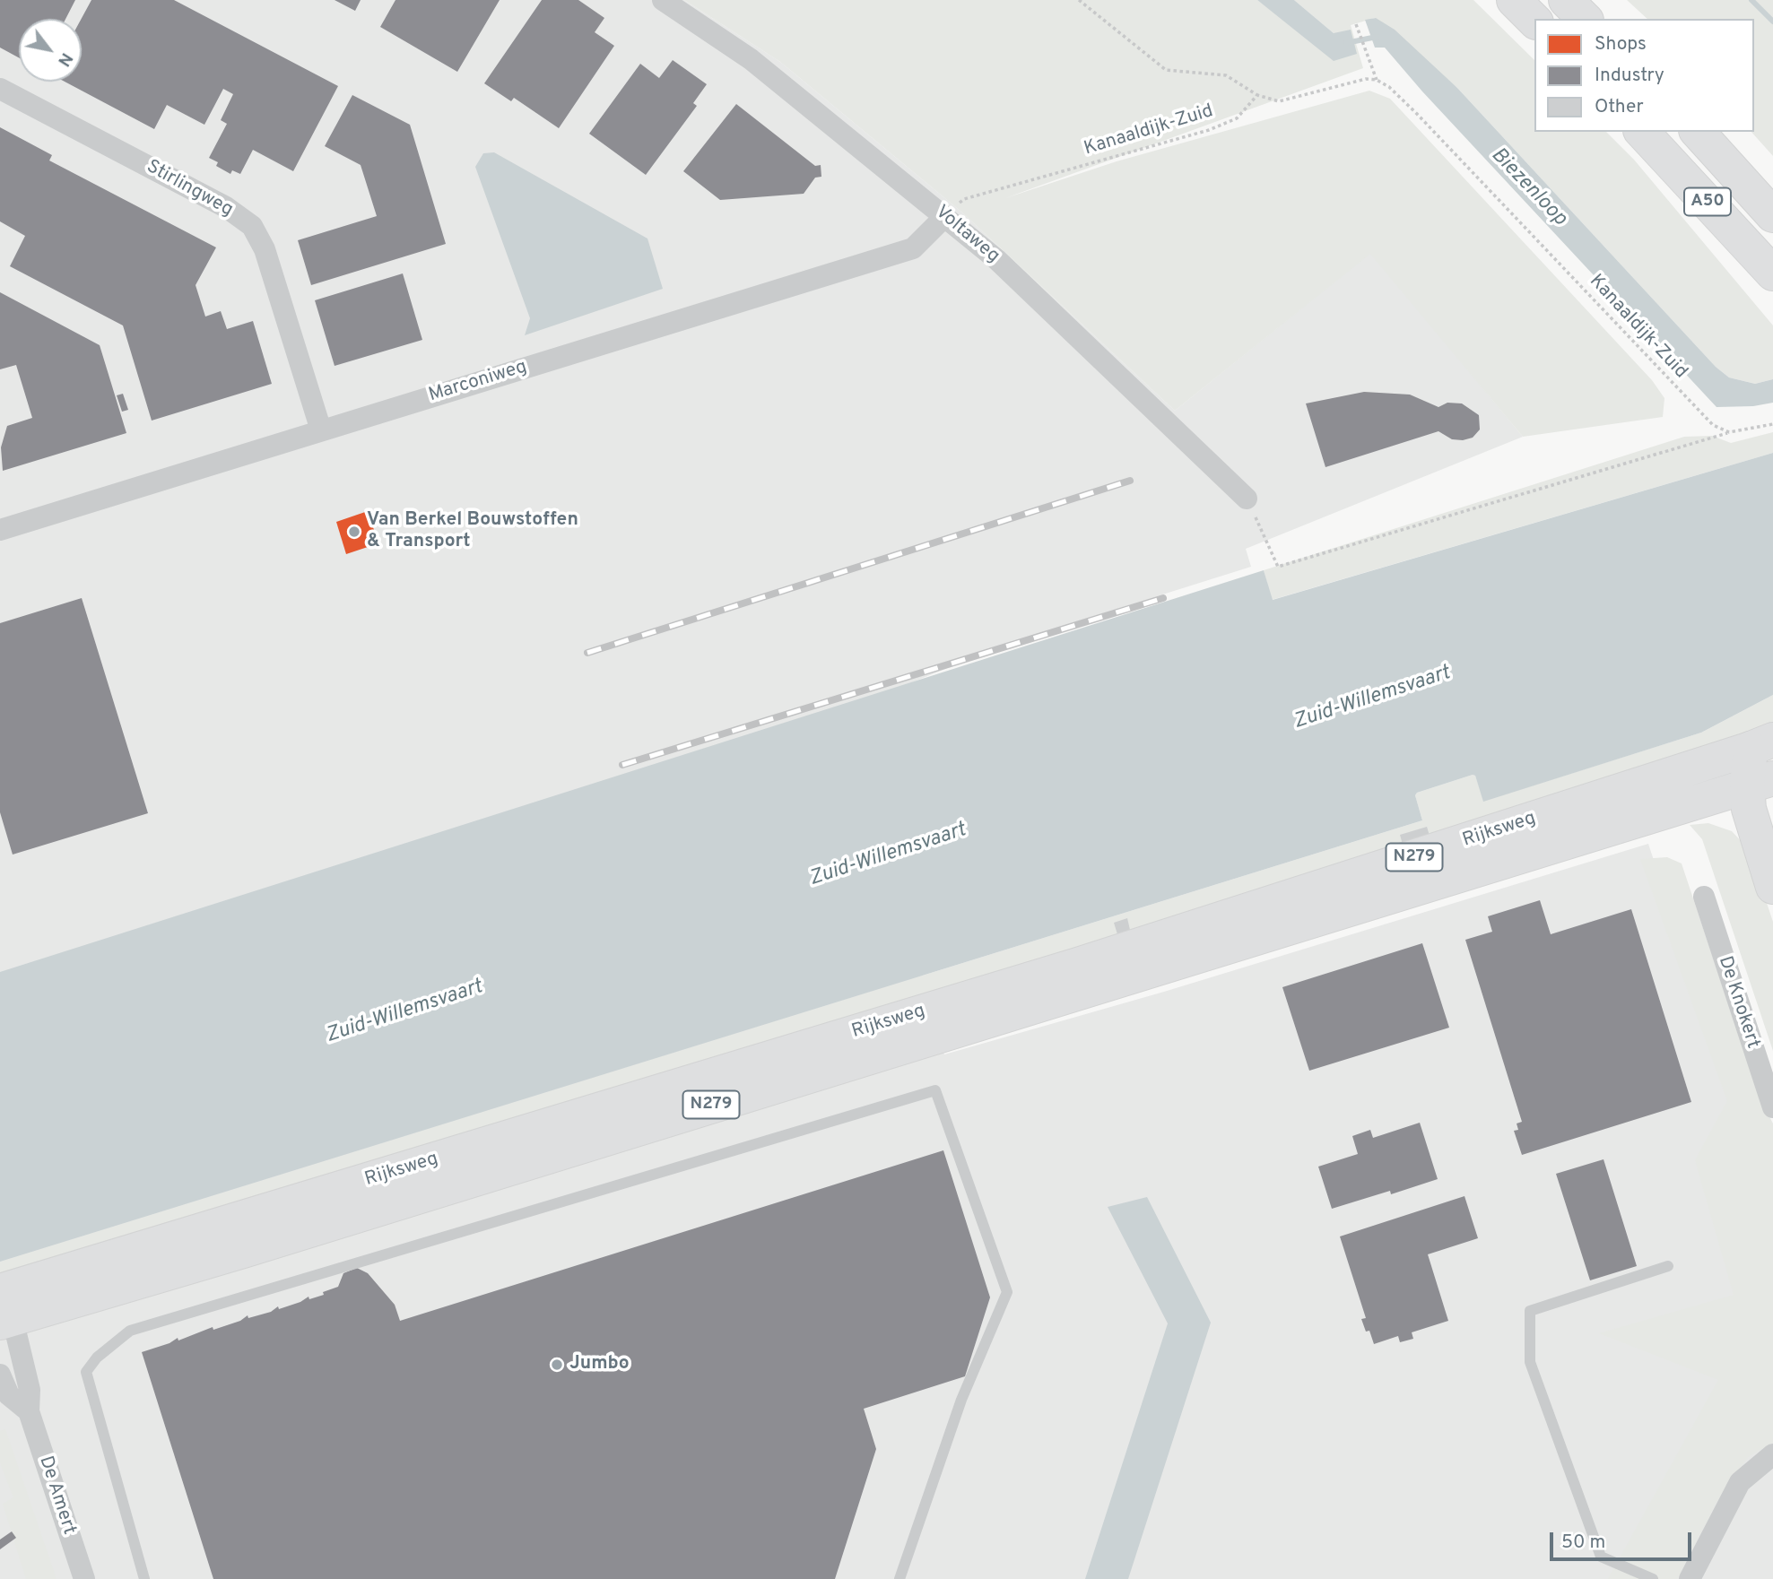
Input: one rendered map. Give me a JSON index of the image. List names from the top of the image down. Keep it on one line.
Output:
{"streets":{"main road":["A50","Rijksweg","N279"],"street":["Stirlingweg","Voltaweg","Marconiweg","De Knokert","De Amert"],"path":["Kanaaldijk-Zuid"]},"crossings":[["Kanaaldijk-Zuid","Voltaweg"],["Kanaaldijk-Zuid","Marconiweg"],["Stirlingweg","Marconiweg"],["Voltaweg","Marconiweg"],["Rijksweg","De Amert"]],"water":["Biezenloop","Zuid-Willemsvaart"],"places":["Van Berkel Bouwstoffen & Transport","Jumbo"],"legend":["Shops","Industry","Other"],"scale_bar":"50 m","north":"bottom right"}
